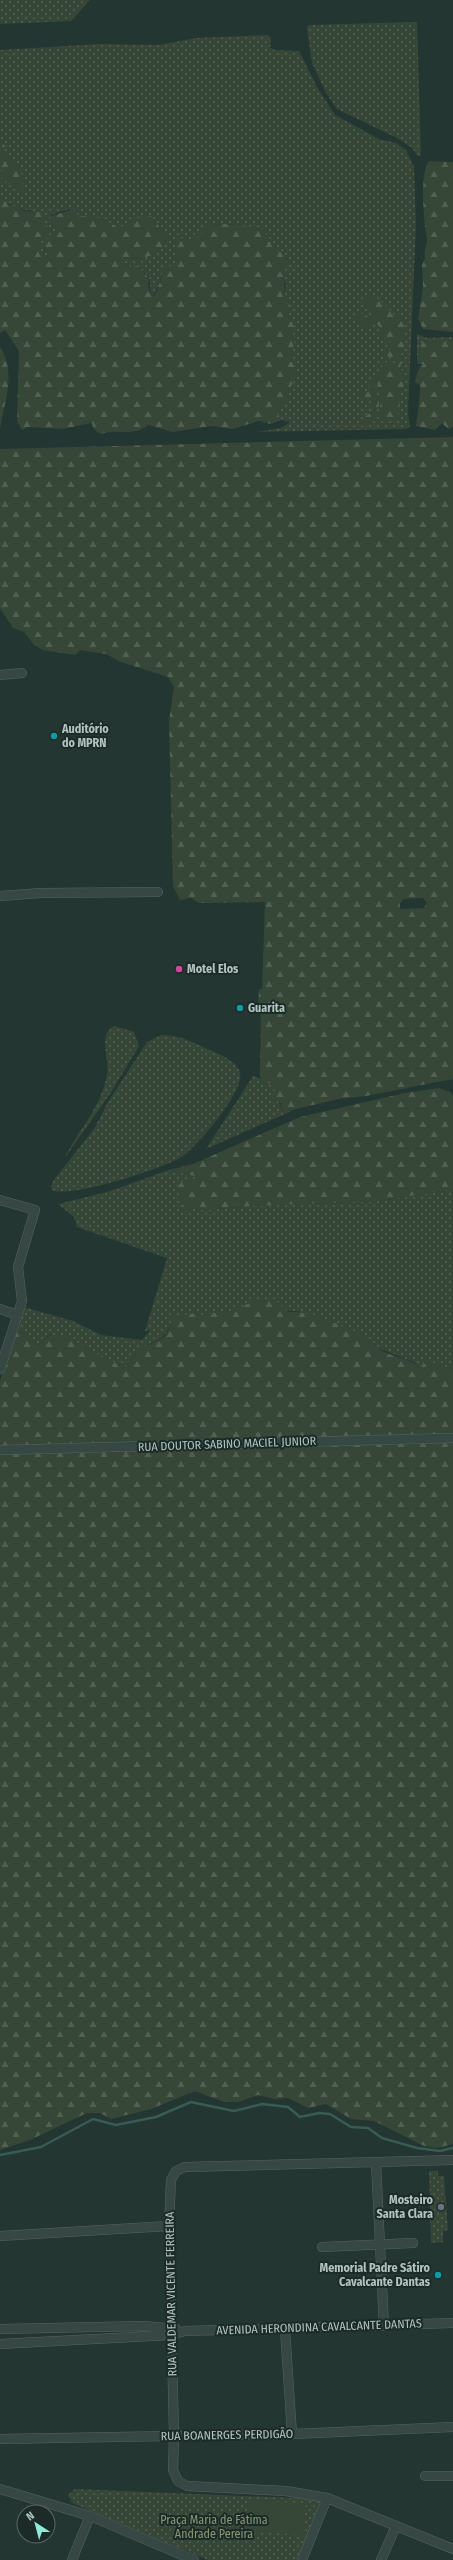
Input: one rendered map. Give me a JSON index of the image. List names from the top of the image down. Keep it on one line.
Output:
{"streets":{"street":["RUA DOUTOR SABINO MACIEL JUNIOR","RUA VALDEMAR VICENTE FERREIRA","AVENIDA HERONDINA CAVALCANTE DANTAS","RUA BOANERGES PERDIGÃO"]},"crossings":[["RUA VALDEMAR VICENTE FERREIRA","AVENIDA HERONDINA CAVALCANTE DANTAS"],["RUA VALDEMAR VICENTE FERREIRA","RUA BOANERGES PERDIGÃO"]],"parks":["Praça Maria de Fátima Andrade Pereira"],"places":["Auditório do MPRN","Motel Elos","Guarita","Mosteiro Santa Clara","Memorial Padre Sátiro Cavalcante Dantas"],"north":"top left"}
